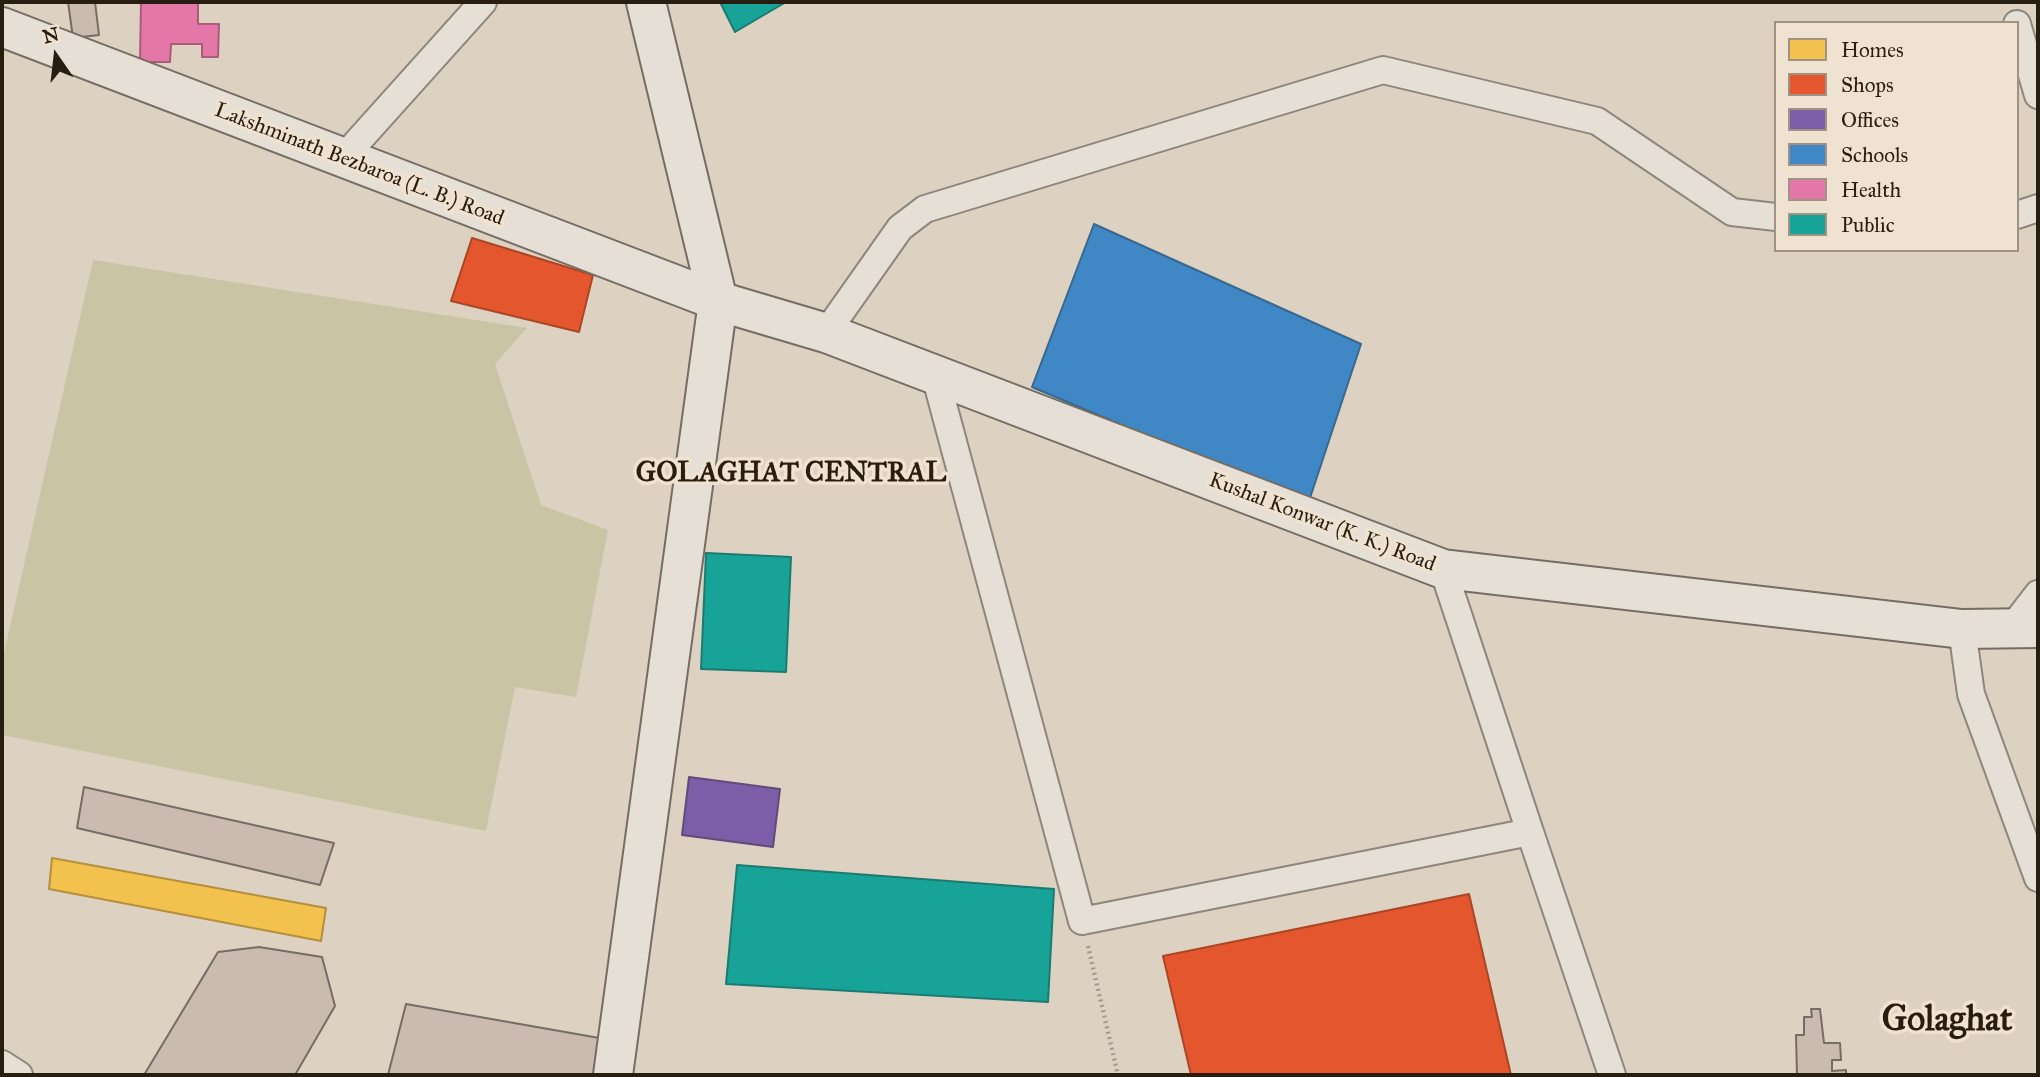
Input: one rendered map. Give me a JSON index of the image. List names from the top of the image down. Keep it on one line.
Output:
{"streets":{"main road":["Lakshminath Bezbaroa (L. B.) Road","Kushal Konwar (K. K.) Road"]},"crossings":[["Lakshminath Bezbaroa (L. B.) Road","Kushal Konwar (K. K.) Road"]],"districts":["GOLAGHAT CENTRAL","Golaghat"],"legend":["Homes","Shops","Offices","Schools","Health","Public"],"north":"top"}
